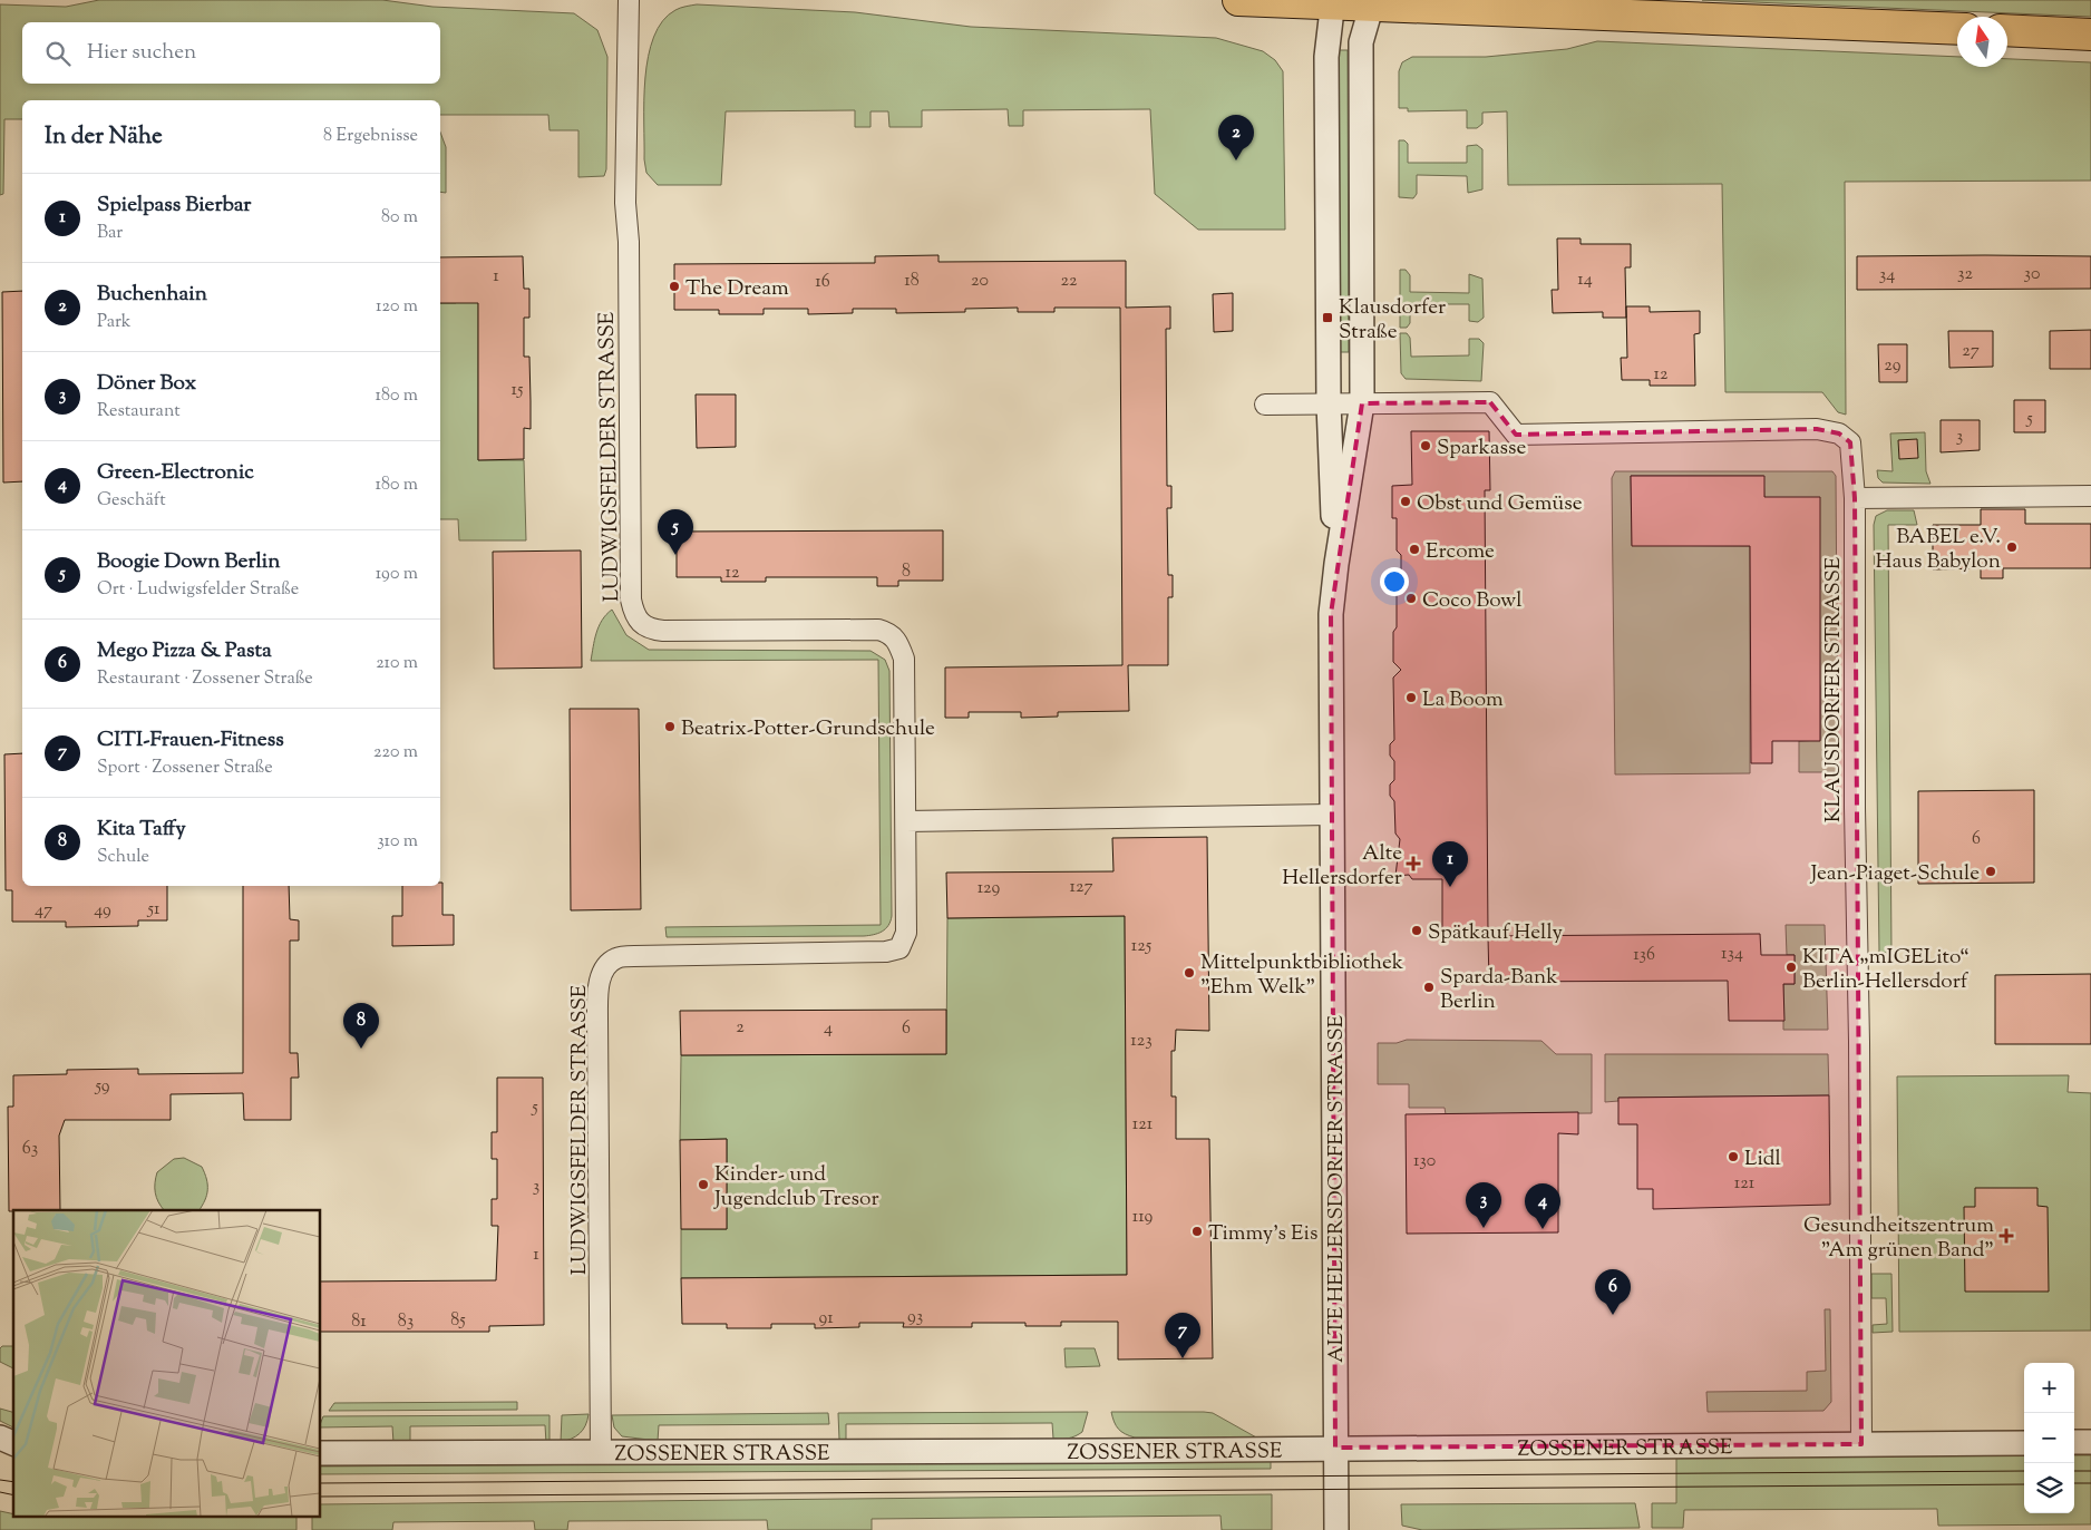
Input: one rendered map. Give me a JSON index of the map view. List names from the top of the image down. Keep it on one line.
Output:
{"streets":{"street":["LUDWIGSFELDER STRASSE","KLAUSDORFER STRASSE","ALTE HELLERSDORFER STRASSE","ZOSSENER STRASSE"]},"crossings":[["LUDWIGSFELDER STRASSE","ZOSSENER STRASSE"],["KLAUSDORFER STRASSE","ALTE HELLERSDORFER STRASSE"],["KLAUSDORFER STRASSE","ZOSSENER STRASSE"],["ALTE HELLERSDORFER STRASSE","ZOSSENER STRASSE"]],"places":{"other":["The Dream","Sparkasse","Obst und Gemüse","BABEL e.V. Haus Babylon","Ercome","Coco Bowl","La Boom","Beatrix-Potter-Grundschule","Jean-Piaget-Schule","Spätkauf Helly","KITA „mIGELito“ Berlin-Hellersdorf","Mittelpunktbibliothek \"Ehm Welk\"","Sparda-Bank Berlin","Lidl","Kinder- und Jugendclub Tresor","Timmy's Eis"],"transit":["Klausdorfer Straße"],"health":["Alte Hellersdorfer","Gesundheitszentrum \"Am grünen Band\""]},"house_numbers":["32","30","34","1","14","18","20","22","16","27","29","12","15","5","3","8","12","6","127","129","51","47","49","125","134","136","2","4","6","123","59","5","121","63","130","121","3","119","1","93","91","85","81","83"],"north":"top","page":{"search":"Hier suchen","heading":["In der Nähe","8 Ergebnisse"],"pins":["2","5","1","8","3","4","6","7"],"list":[{"mark":"1","name":"Spielpass Bierbar","note":"Bar","value":"80 m"},{"mark":"2","name":"Buchenhain","note":"Park","value":"120 m"},{"mark":"3","name":"Döner Box","note":"Restaurant","value":"180 m"},{"mark":"4","name":"Green-Electronic","note":"Geschäft","value":"180 m"},{"mark":"5","name":"Boogie Down Berlin","note":"Ort · Ludwigsfelder Straße","value":"190 m"},{"mark":"6","name":"Mego Pizza & Pasta","note":"Restaurant · Zossener Straße","value":"210 m"},{"mark":"7","name":"CITI-Frauen-Fitness","note":"Sport · Zossener Straße","value":"220 m"},{"mark":"8","name":"Kita Taffy","note":"Schule","value":"310 m"}],"map_buttons":["+","−"]}}
